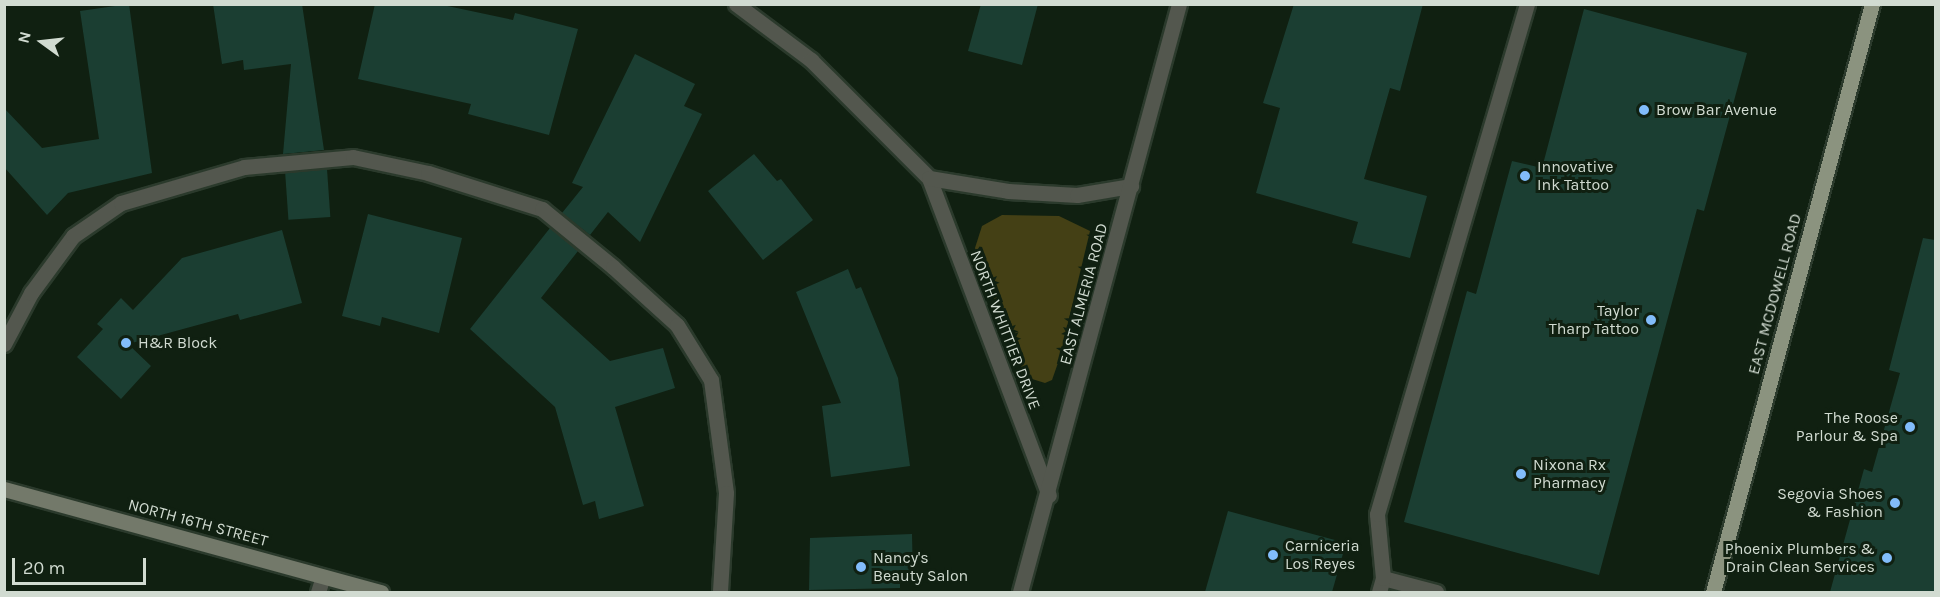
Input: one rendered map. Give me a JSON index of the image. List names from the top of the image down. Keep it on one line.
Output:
{"streets":{"main road":["EAST MCDOWELL ROAD","NORTH 16TH STREET"],"street":["EAST ALMERIA ROAD","NORTH WHITTIER DRIVE"]},"crossings":[["EAST ALMERIA ROAD","NORTH WHITTIER DRIVE"]],"places":["Brow Bar Avenue","Innovative Ink Tattoo","Taylor Tharp Tattoo","H&R Block","The Roose Parlour & Spa","Nixona Rx Pharmacy","Segovia Shoes & Fashion","Carniceria Los Reyes","Phoenix Plumbers & Drain Clean Services","Nancy's Beauty Salon"],"scale_bar":"20 m","north":"left"}
